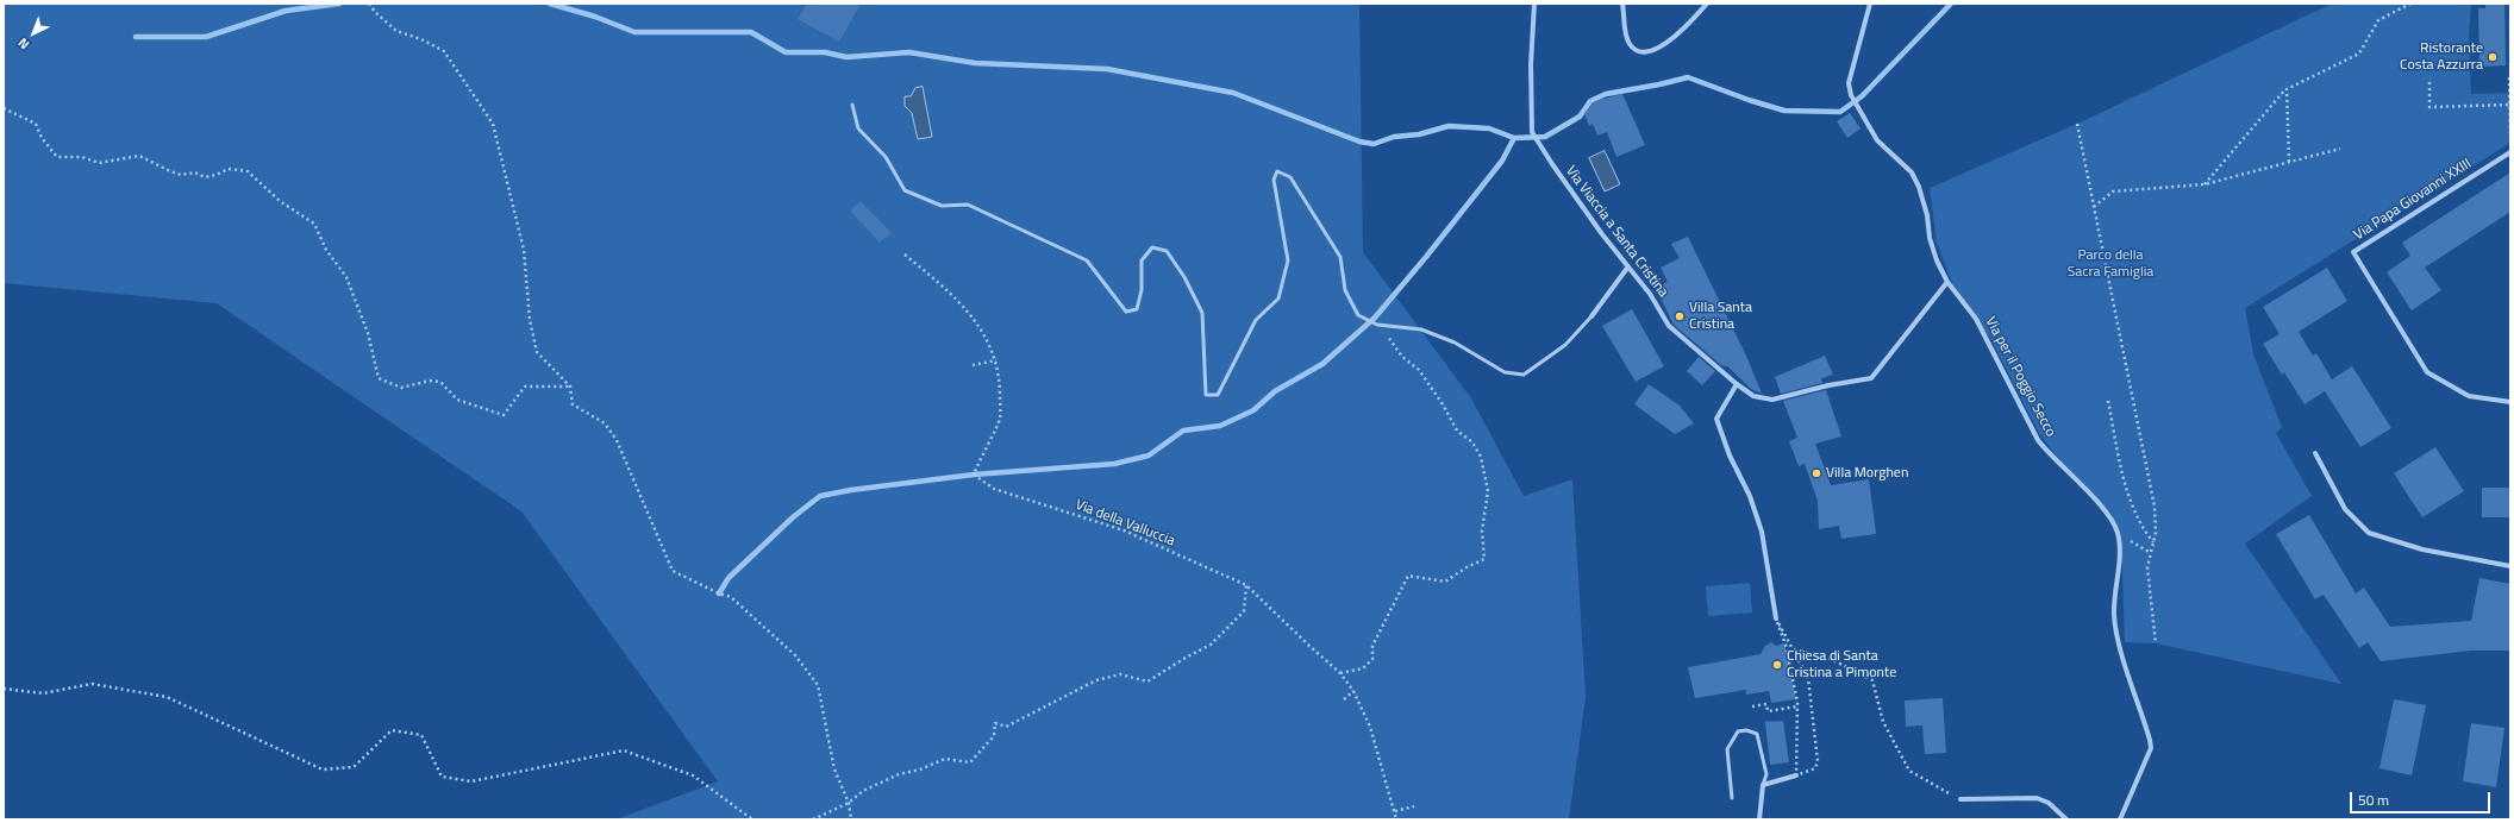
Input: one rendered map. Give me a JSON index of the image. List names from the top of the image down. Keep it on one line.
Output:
{"streets":{"street":["Via Papa Giovanni XXIII","Via Viaccia a Santa Cristina","Via per il Poggio Secco"],"path":["Via della Valluccia"]},"crossings":[["Via Viaccia a Santa Cristina","Via per il Poggio Secco"]],"parks":["Parco della Sacra Famiglia"],"places":["Ristorante Costa Azzurra","Villa Santa Cristina","Villa Morghen","Chiesa di Santa Cristina a Pimonte"],"scale_bar":"50 m","north":"bottom left"}
